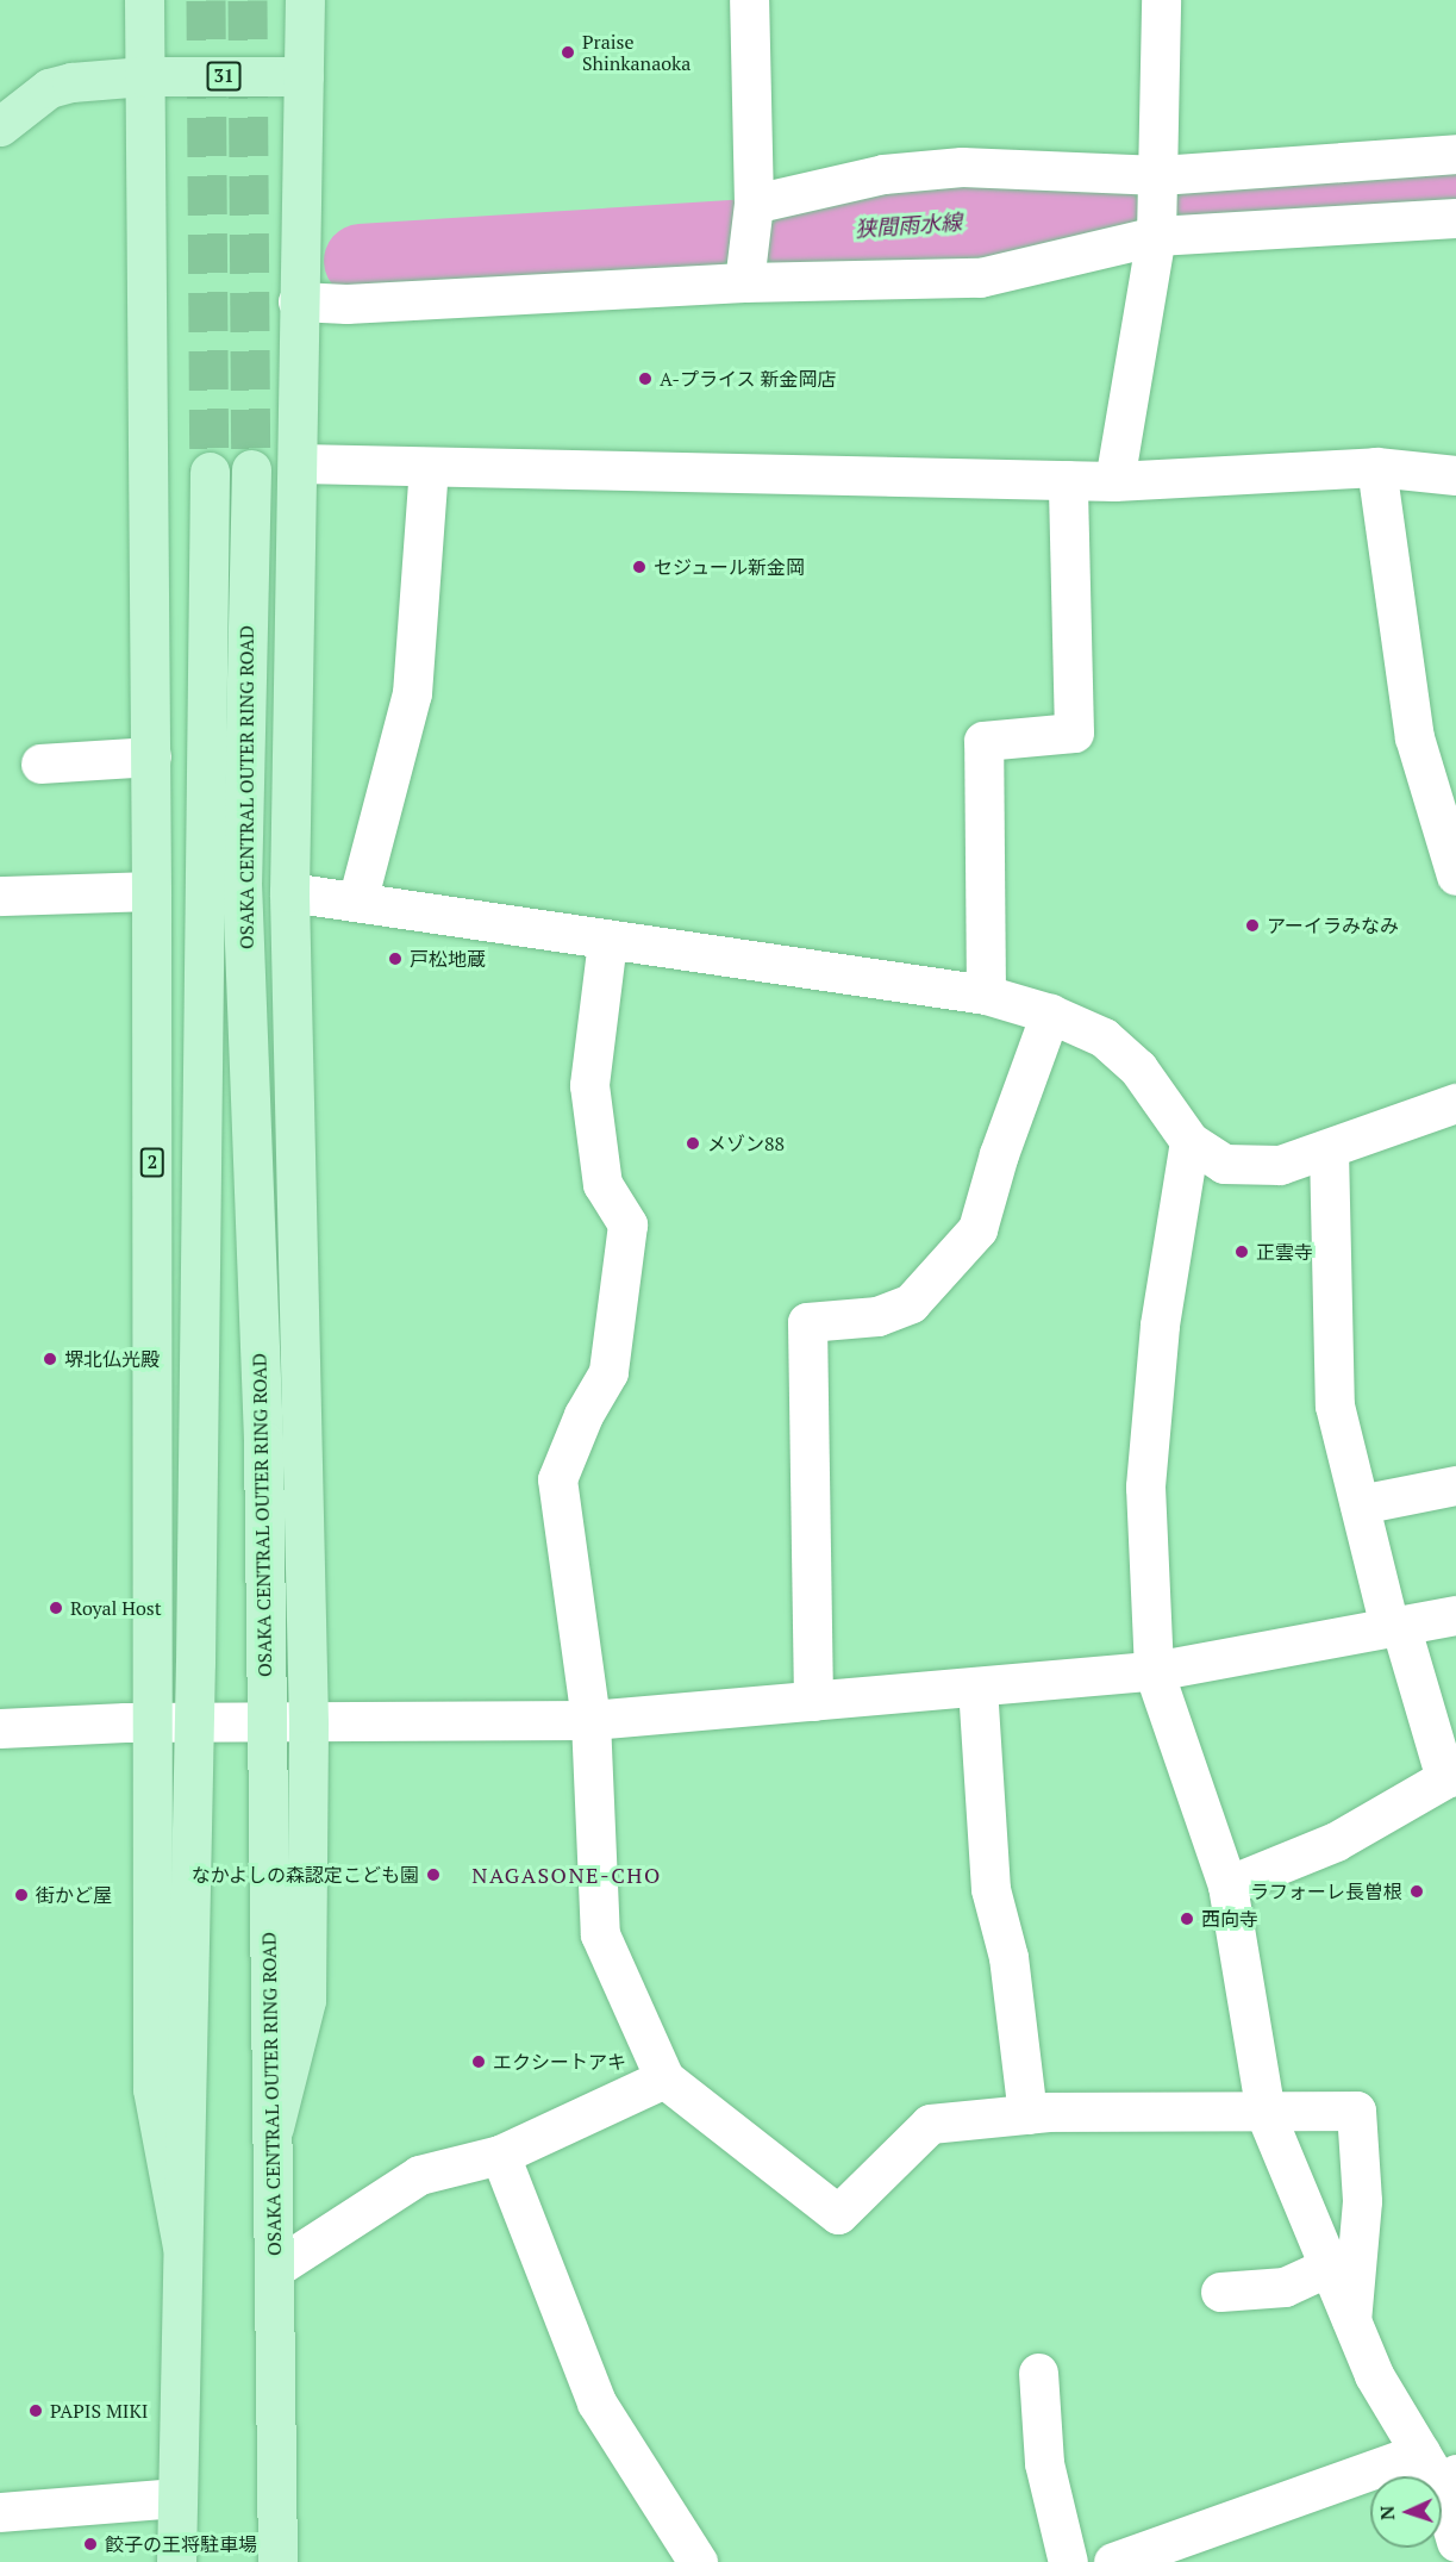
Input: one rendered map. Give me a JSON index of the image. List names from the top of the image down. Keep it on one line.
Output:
{"streets":{"main road":["31","OSAKA CENTRAL OUTER RING ROAD","2"]},"crossings":[["31","2"],["OSAKA CENTRAL OUTER RING ROAD","2"]],"districts":["NAGASONE-CHO"],"water":["狭間雨水線"],"places":["Praise Shinkanaoka","A-プライス 新金岡店","セジュール新金岡","アーイラみなみ","戸松地蔵","メゾン88","正雲寺","堺北仏光殿","Royal Host","なかよしの森認定こども園","ラフォーレ長曽根","街かど屋","西向寺","エクシートアキ","PAPIS MIKI","餃子の王将駐車場"],"north":"left"}
